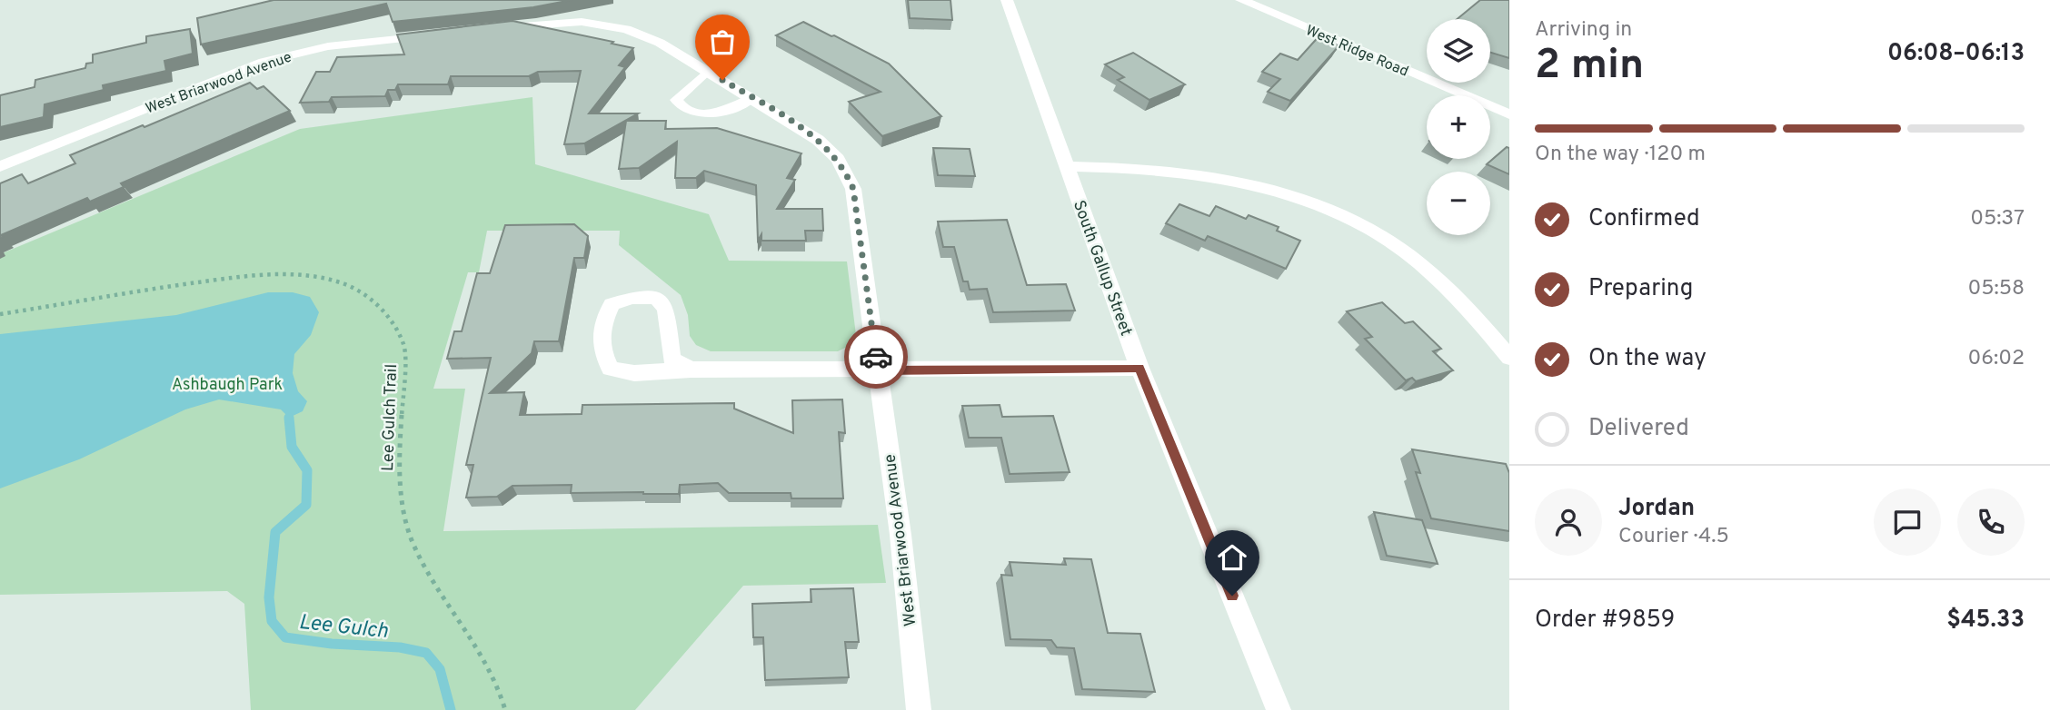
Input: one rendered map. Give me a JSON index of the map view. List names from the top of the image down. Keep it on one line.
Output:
{"streets":{"street":["West Ridge Road","West Briarwood Avenue","South Gallup Street"],"path":["Lee Gulch Trail"]},"water":["Lee Gulch"],"parks":["Ashbaugh Park"],"page":{"heading":["2 min","Arriving in","06:08–06:13"],"panel":["Jordan","Courier · 4.5","Order #9859","$45.33"],"map_buttons":["+","−"],"bar":"On the way · 120 m","list":[["Confirmed","05:37"],["Preparing","05:58"],["On the way","06:02"],"Delivered"]}}
